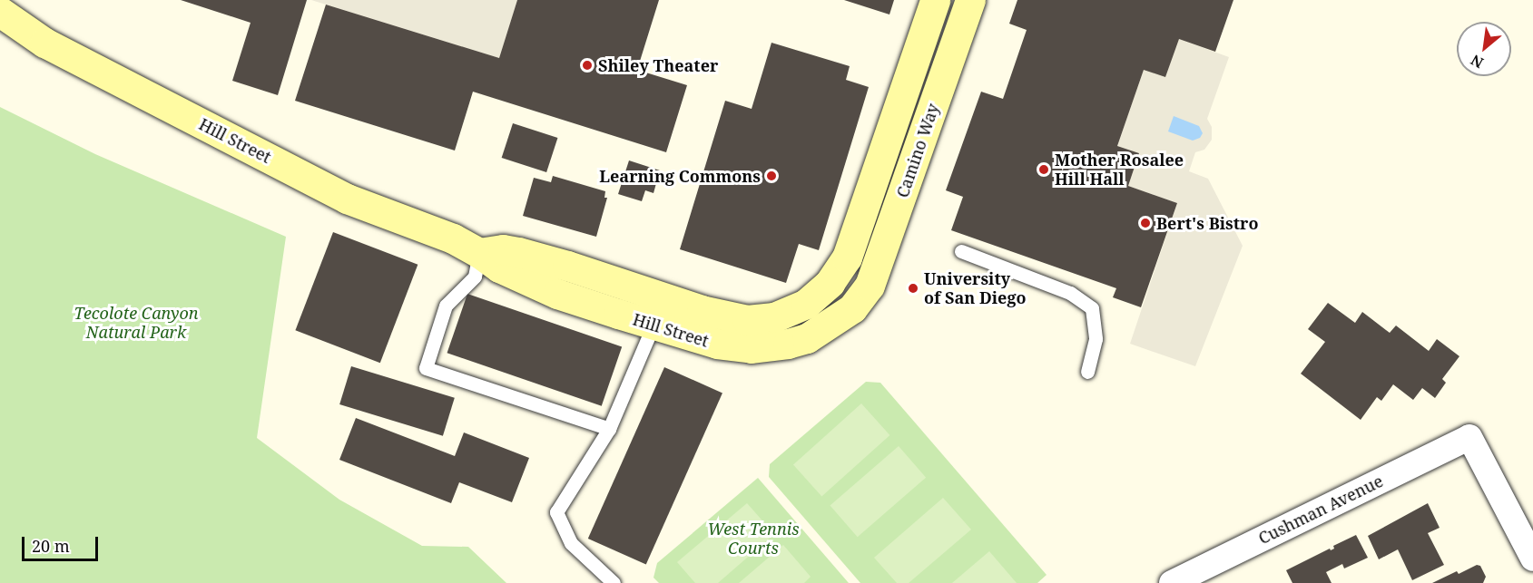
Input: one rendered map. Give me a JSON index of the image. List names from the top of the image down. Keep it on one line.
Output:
{"streets":{"street":["Hill Street","Camino Way","Cushman Avenue"]},"crossings":[["Hill Street","Camino Way"]],"parks":["Tecolote Canyon Natural Park","West Tennis Courts"],"places":["Shiley Theater","Mother Rosalee Hill Hall","Learning Commons","Bert's Bistro","University of San Diego"],"scale_bar":"20 m","north":"bottom left"}
